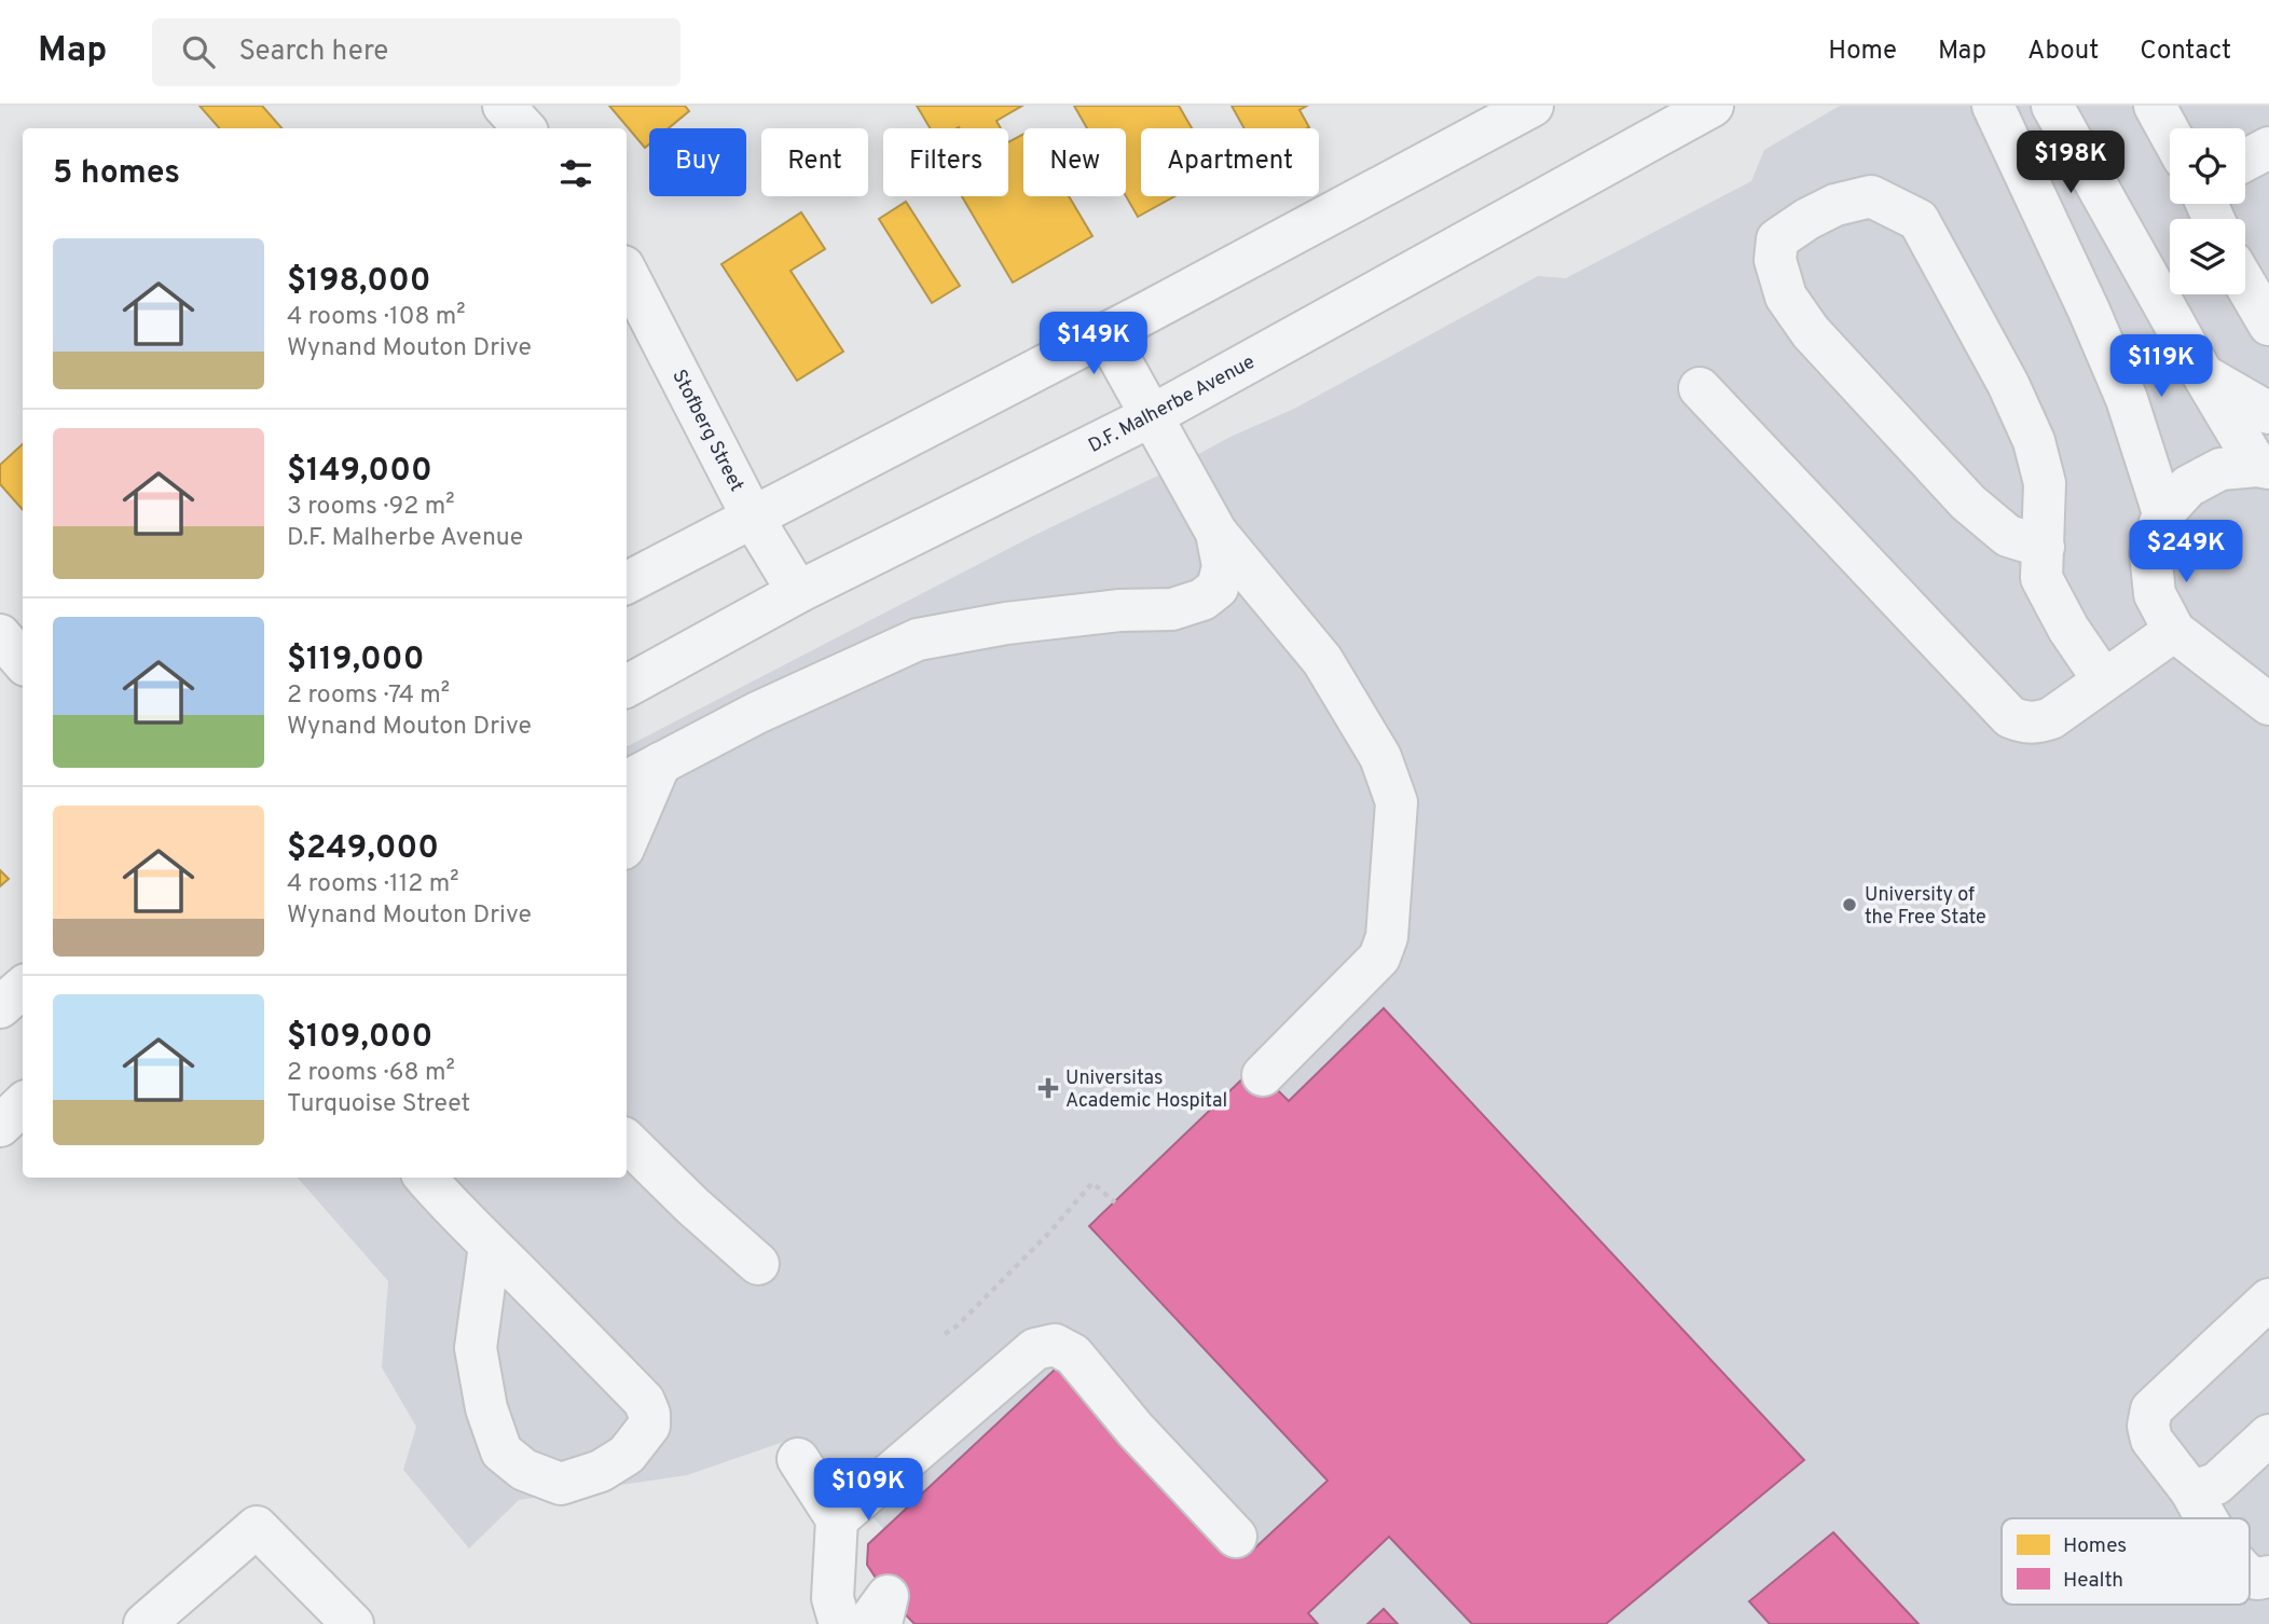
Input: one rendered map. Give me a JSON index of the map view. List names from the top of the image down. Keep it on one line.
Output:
{"streets":{"street":["D.F. Malherbe Avenue","Stofberg Street"]},"crossings":[["D.F. Malherbe Avenue","Stofberg Street"]],"places":{"other":["University of the Free State"],"health":["Universitas Academic Hospital"]},"legend":["Homes","Health"],"page":{"header":"Map","search":"Search here","nav":["Home","Map","About","Contact"],"chip":["Buy","Rent","Filters","New","Apartment"],"heading":"5 homes","price":["$198K","$149K","$119K","$249K","$109K"],"list":[{"name":"$198,000","note":"4 rooms · 108 m² · Wynand Mouton Drive"},{"name":"$149,000","note":"3 rooms · 92 m² · D.F. Malherbe Avenue"},{"name":"$119,000","note":"2 rooms · 74 m² · Wynand Mouton Drive"},{"name":"$249,000","note":"4 rooms · 112 m² · Wynand Mouton Drive"},{"name":"$109,000","note":"2 rooms · 68 m² · Turquoise Street"}]}}
